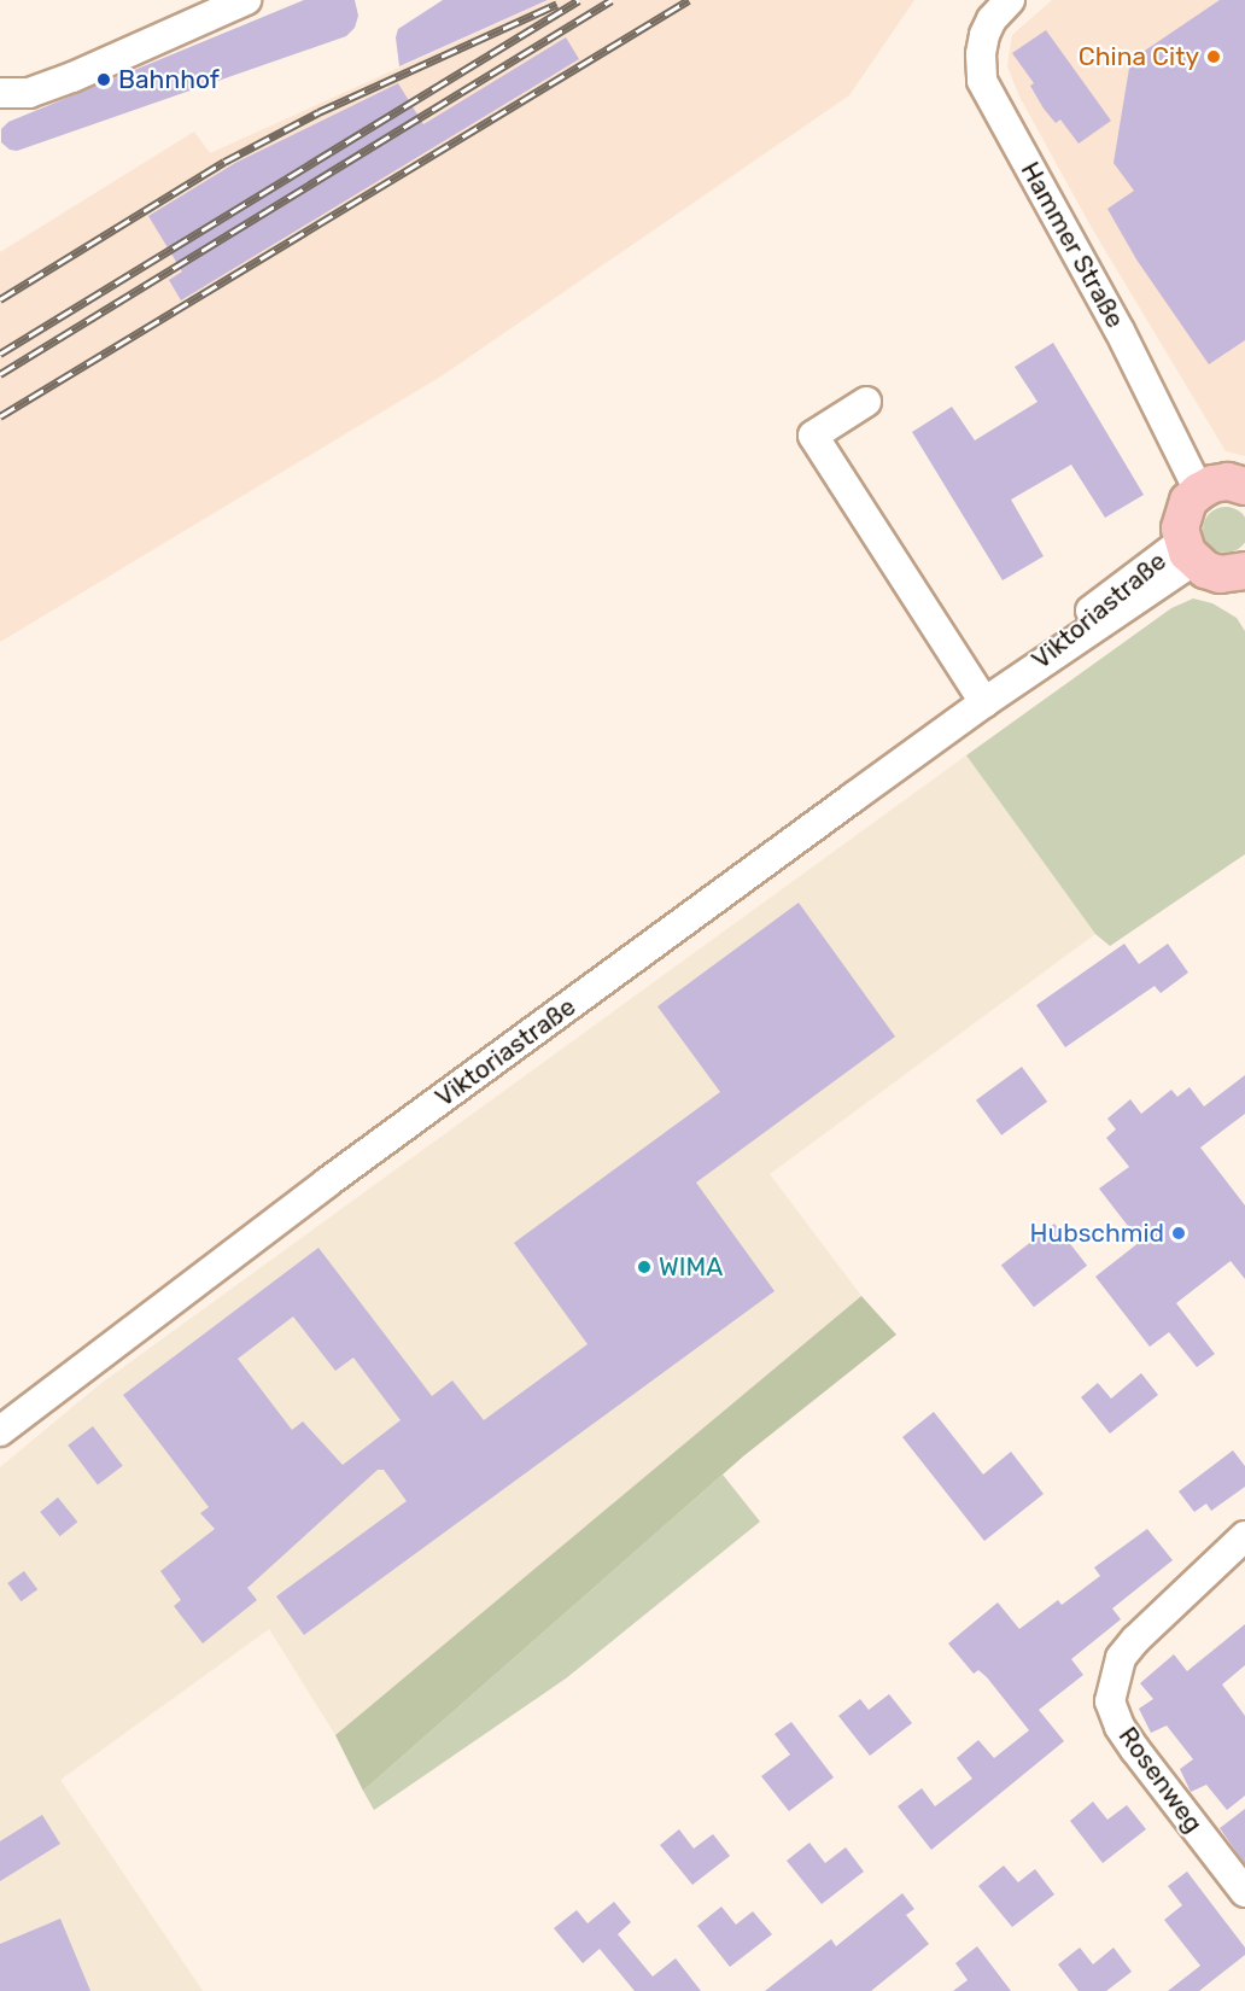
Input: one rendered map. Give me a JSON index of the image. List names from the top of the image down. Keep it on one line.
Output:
{"streets":{"street":["Hammer Straße","Viktoriastraße","Rosenweg"]},"places":["China City","Bahnhof","Hubschmid","WIMA"]}
